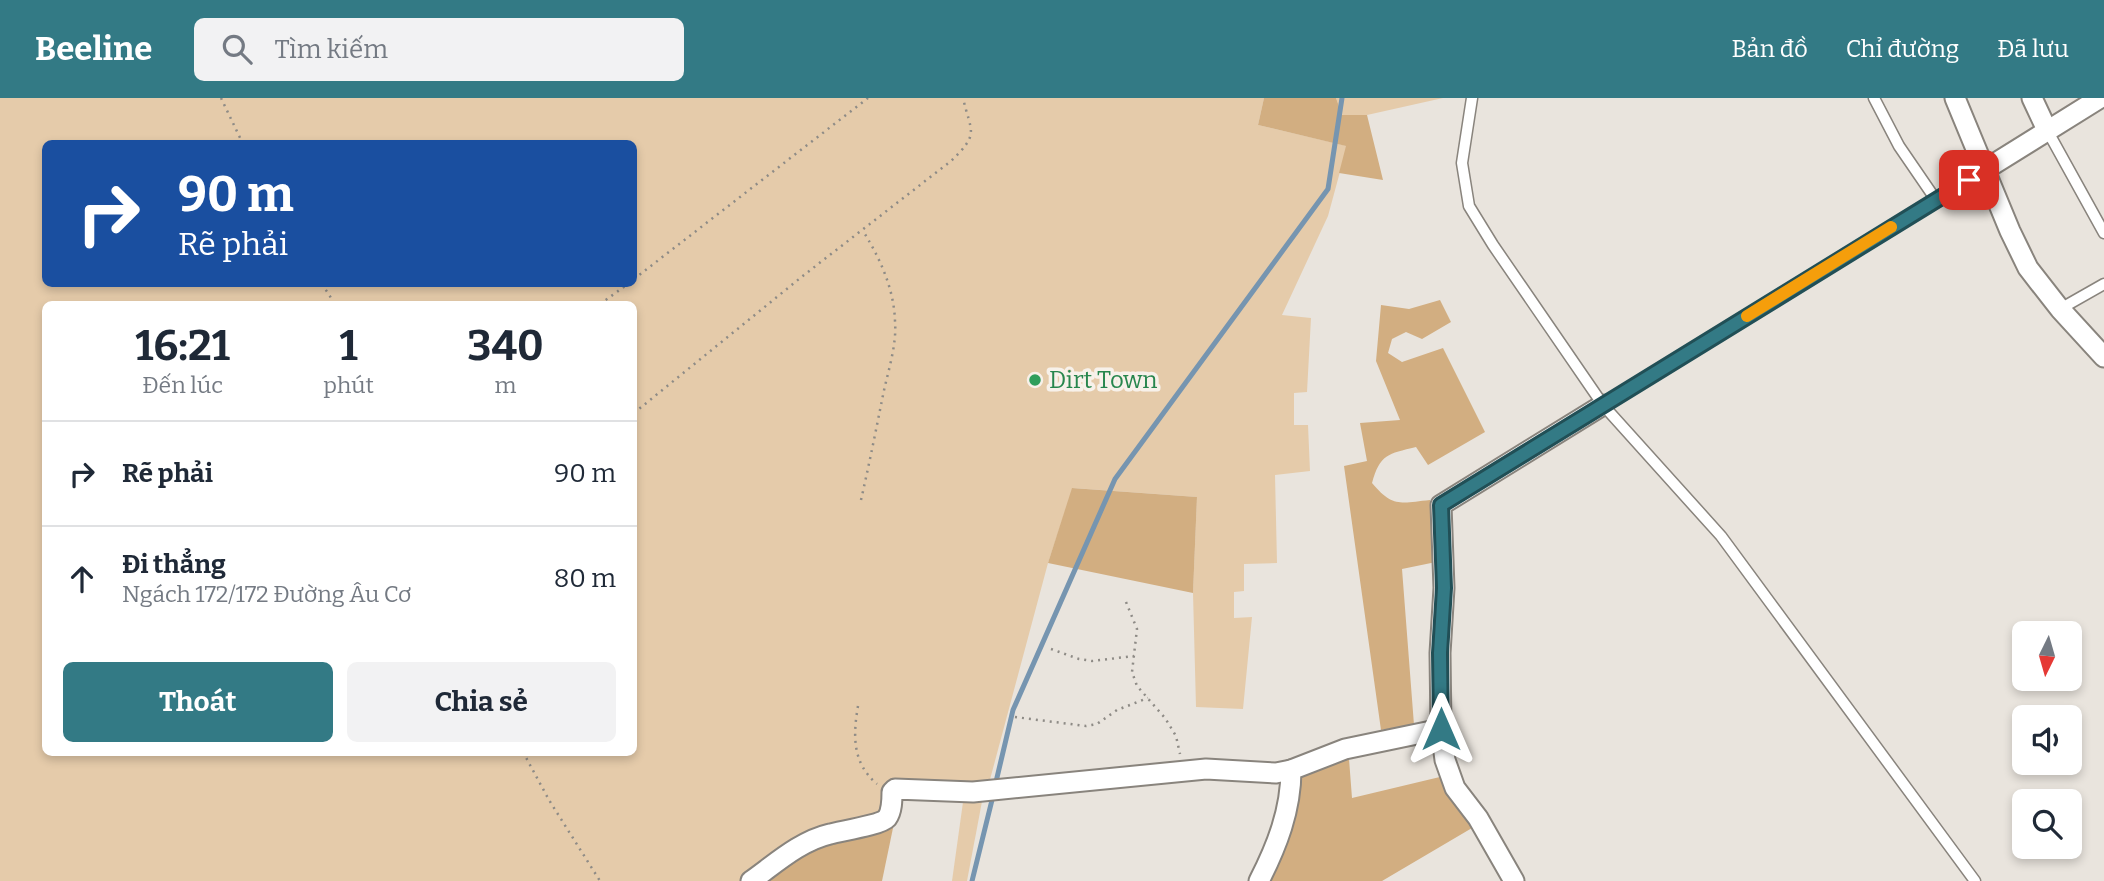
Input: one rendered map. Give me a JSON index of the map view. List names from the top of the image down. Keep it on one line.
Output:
{"places":["Dirt Town"],"north":"bottom","page":{"header":"Beeline","search":"Tìm kiếm","nav":["Bản đồ","Chỉ đường","Đã lưu"],"turn":["90 m","Rẽ phải"],"eta":["16:21","Đến lúc","1","phút","340","m"],"list":[{"name":"Rẽ phải","value":"90 m"},{"name":"Đi thẳng","note":"Ngách 172/172 Đường Âu Cơ","value":"80 m"}],"buttons":["Thoát","Chia sẻ"]}}
